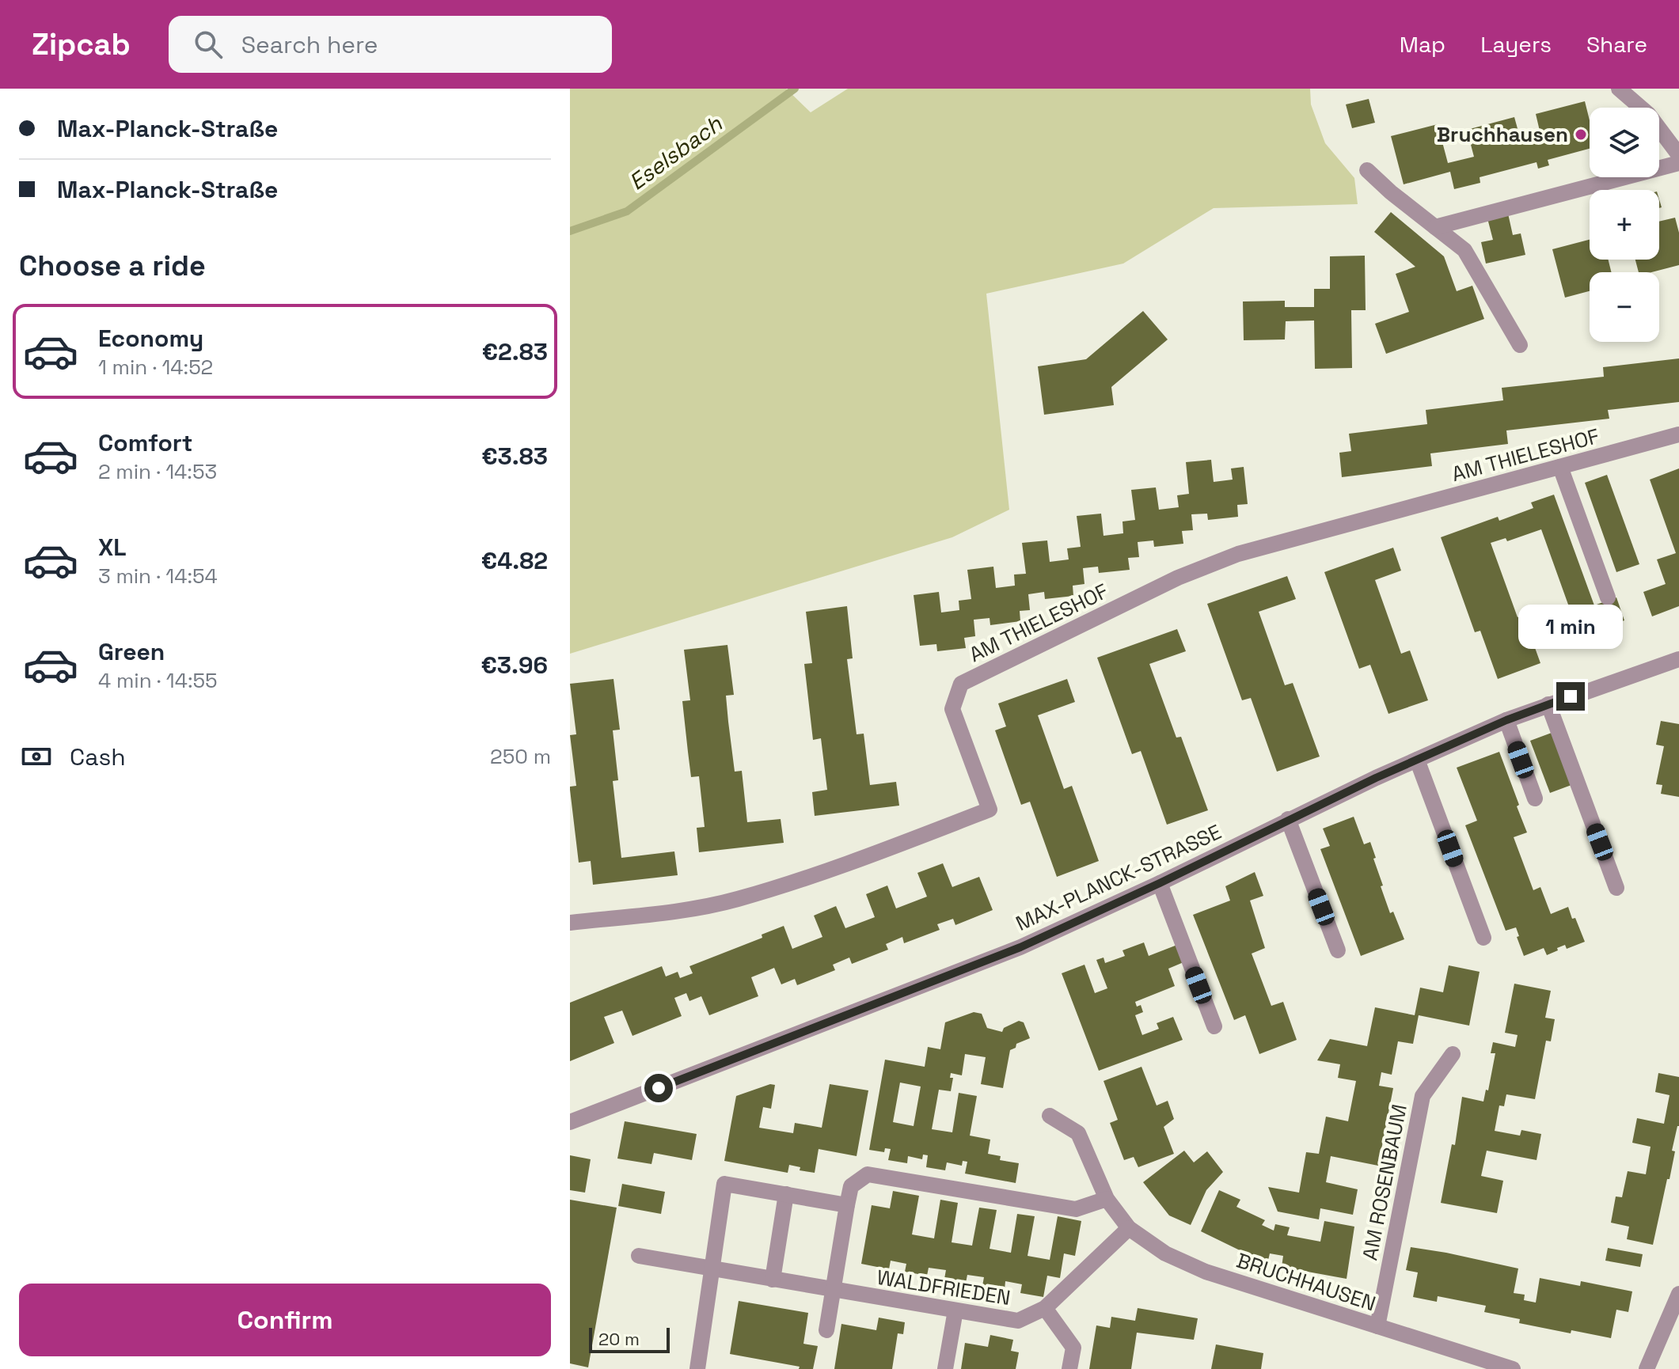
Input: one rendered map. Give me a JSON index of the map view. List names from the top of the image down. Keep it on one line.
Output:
{"streets":{"street":["AM THIELESHOF","MAX-PLANCK-STRASSE","AM ROSENBAUM","BRUCHHAUSEN","WALDFRIEDEN"]},"crossings":[["AM ROSENBAUM","BRUCHHAUSEN"],["BRUCHHAUSEN","WALDFRIEDEN"]],"water":["Eselsbach"],"places":["Bruchhausen"],"scale_bar":"20 m","page":{"header":"Zipcab","search":"Search here","nav":["Map","Layers","Share"],"banner":["Max-Planck-Straße","Max-Planck-Straße"],"map_buttons":["+","−"],"heading":"Choose a ride","list":[{"name":"Economy","note":"1 min · 14:52","value":"€2.83"},{"name":"Comfort","note":"2 min · 14:53","value":"€3.83"},{"name":"XL","note":"3 min · 14:54","value":"€4.82"},{"name":"Green","note":"4 min · 14:55","value":"€3.96"}],"bubble":"1 min","pay":["Cash","250 m"],"buttons":"Confirm","scale":"20 m"}}
